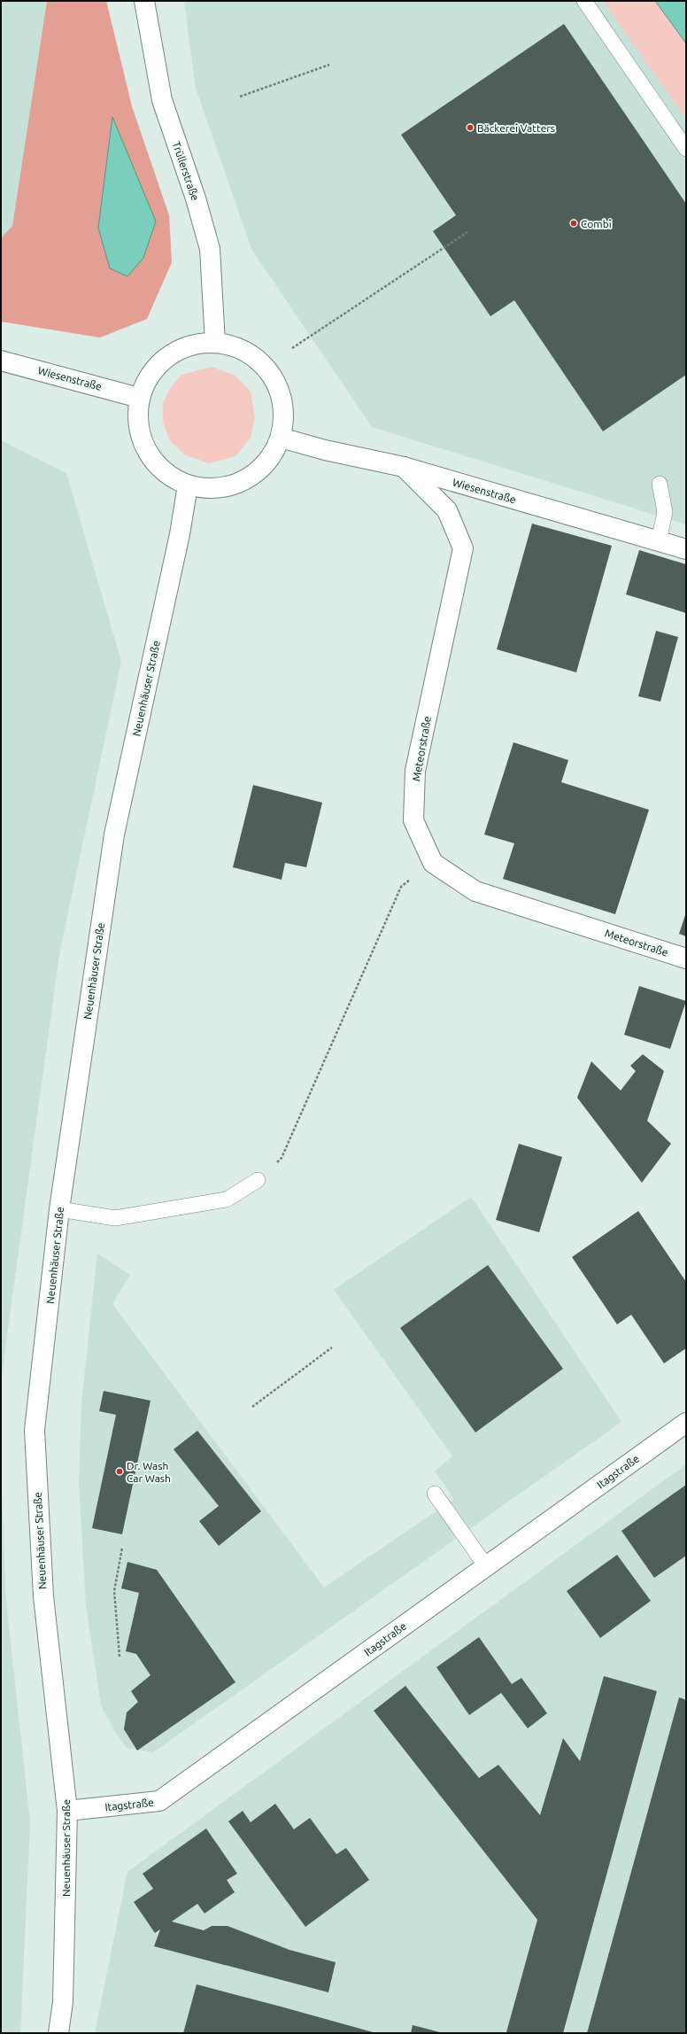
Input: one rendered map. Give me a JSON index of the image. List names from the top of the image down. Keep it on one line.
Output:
{"streets":{"street":["Trüllerstraße","Wiesenstraße","Neuenhäuser Straße","Meteorstraße","Itagstraße"]},"crossings":[["Wiesenstraße","Meteorstraße"],["Neuenhäuser Straße","Itagstraße"]],"places":["Bäckerei Vatters","Combi","Dr. Wash Car Wash"]}
